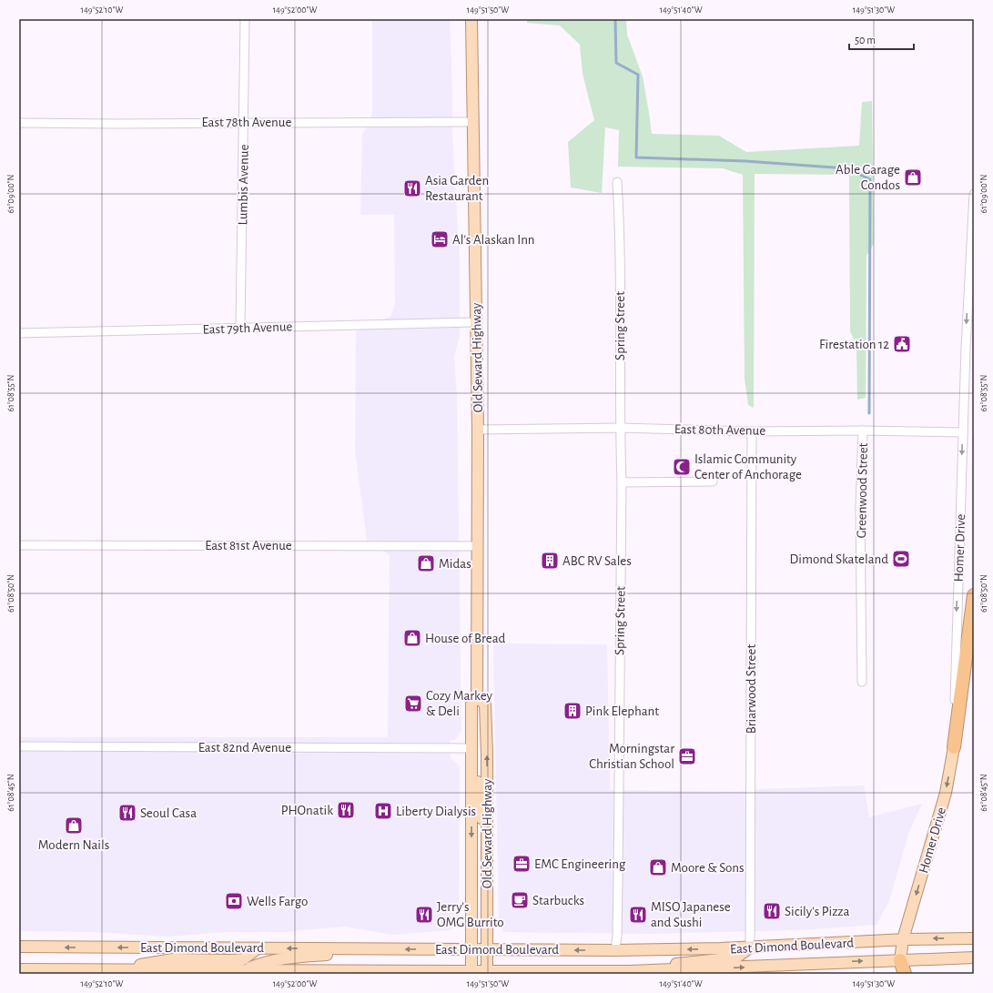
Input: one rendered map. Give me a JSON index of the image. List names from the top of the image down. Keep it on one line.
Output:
{"streets":{"main road":["Old Seward Highway","Homer Drive","East Dimond Boulevard"],"street":["East 78th Avenue","Lumbis Avenue","Spring Street","East 79th Avenue","East 80th Avenue","Greenwood Street","East 81st Avenue","Briarwood Street","East 82nd Avenue"]},"crossings":[["East 78th Avenue","Lumbis Avenue"],["East 78th Avenue","Old Seward Highway"],["Lumbis Avenue","East 79th Avenue"],["Spring Street","East 80th Avenue"],["Spring Street","East Dimond Boulevard"],["East 79th Avenue","Old Seward Highway"],["Old Seward Highway","East 80th Avenue"],["Old Seward Highway","East 81st Avenue"],["Old Seward Highway","East 82nd Avenue"],["Old Seward Highway","East Dimond Boulevard"],["East 80th Avenue","Greenwood Street"],["East 80th Avenue","Homer Drive"],["East 80th Avenue","Briarwood Street"],["Homer Drive","East Dimond Boulevard"],["Briarwood Street","East Dimond Boulevard"]],"one_way":["Homer Drive"],"places":{"shop":["Able Garage Condos","Midas","House of Bread","Modern Nails","Moore & Sons"],"restaurant":["Asia Garden Restaurant","PHOnatik","Seoul Casa","Sicily's Pizza","Jerry's OMG Burrito","MISO Japanese and Sushi"],"hotel":["Al's Alaskan Inn"],"public building":["Firestation 12"],"mosque":["Islamic Community Center of Anchorage"],"sports":["Dimond Skateland"],"building":["ABC RV Sales","Pink Elephant"],"supermarket":["Cozy Markey & Deli"],"office":["Morningstar Christian School","EMC Engineering"],"hospital":["Liberty Dialysis"],"cafe":["Starbucks"],"bank":["Wells Fargo"]},"scale_bar":"50 m","coordinates":["149°52'10\"W","149°52'00\"W","149°51'50\"W","149°51'40\"W","149°51'30\"W","61°09'00\"N","61°08'55\"N","61°08'50\"N","61°08'45\"N"]}
